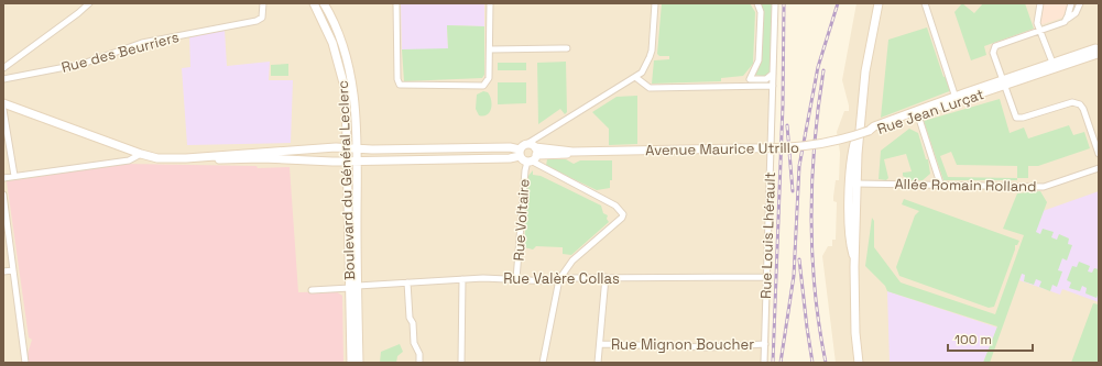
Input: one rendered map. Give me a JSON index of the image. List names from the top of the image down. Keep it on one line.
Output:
{"streets":{"street":["Rue des Beurriers","Rue Jean Lurçat","Avenue Maurice Utrillo","Boulevard du Général Leclerc","Allée Romain Rolland","Rue Voltaire","Rue Louis Lhérault","Rue Valère Collas","Rue Mignon Boucher"]},"crossings":[["Rue Jean Lurçat","Avenue Maurice Utrillo"],["Avenue Maurice Utrillo","Rue Voltaire"],["Boulevard du Général Leclerc","Rue Valère Collas"],["Rue Voltaire","Rue Valère Collas"],["Rue Louis Lhérault","Rue Valère Collas"],["Rue Louis Lhérault","Rue Mignon Boucher"]],"scale_bar":"100 m"}
